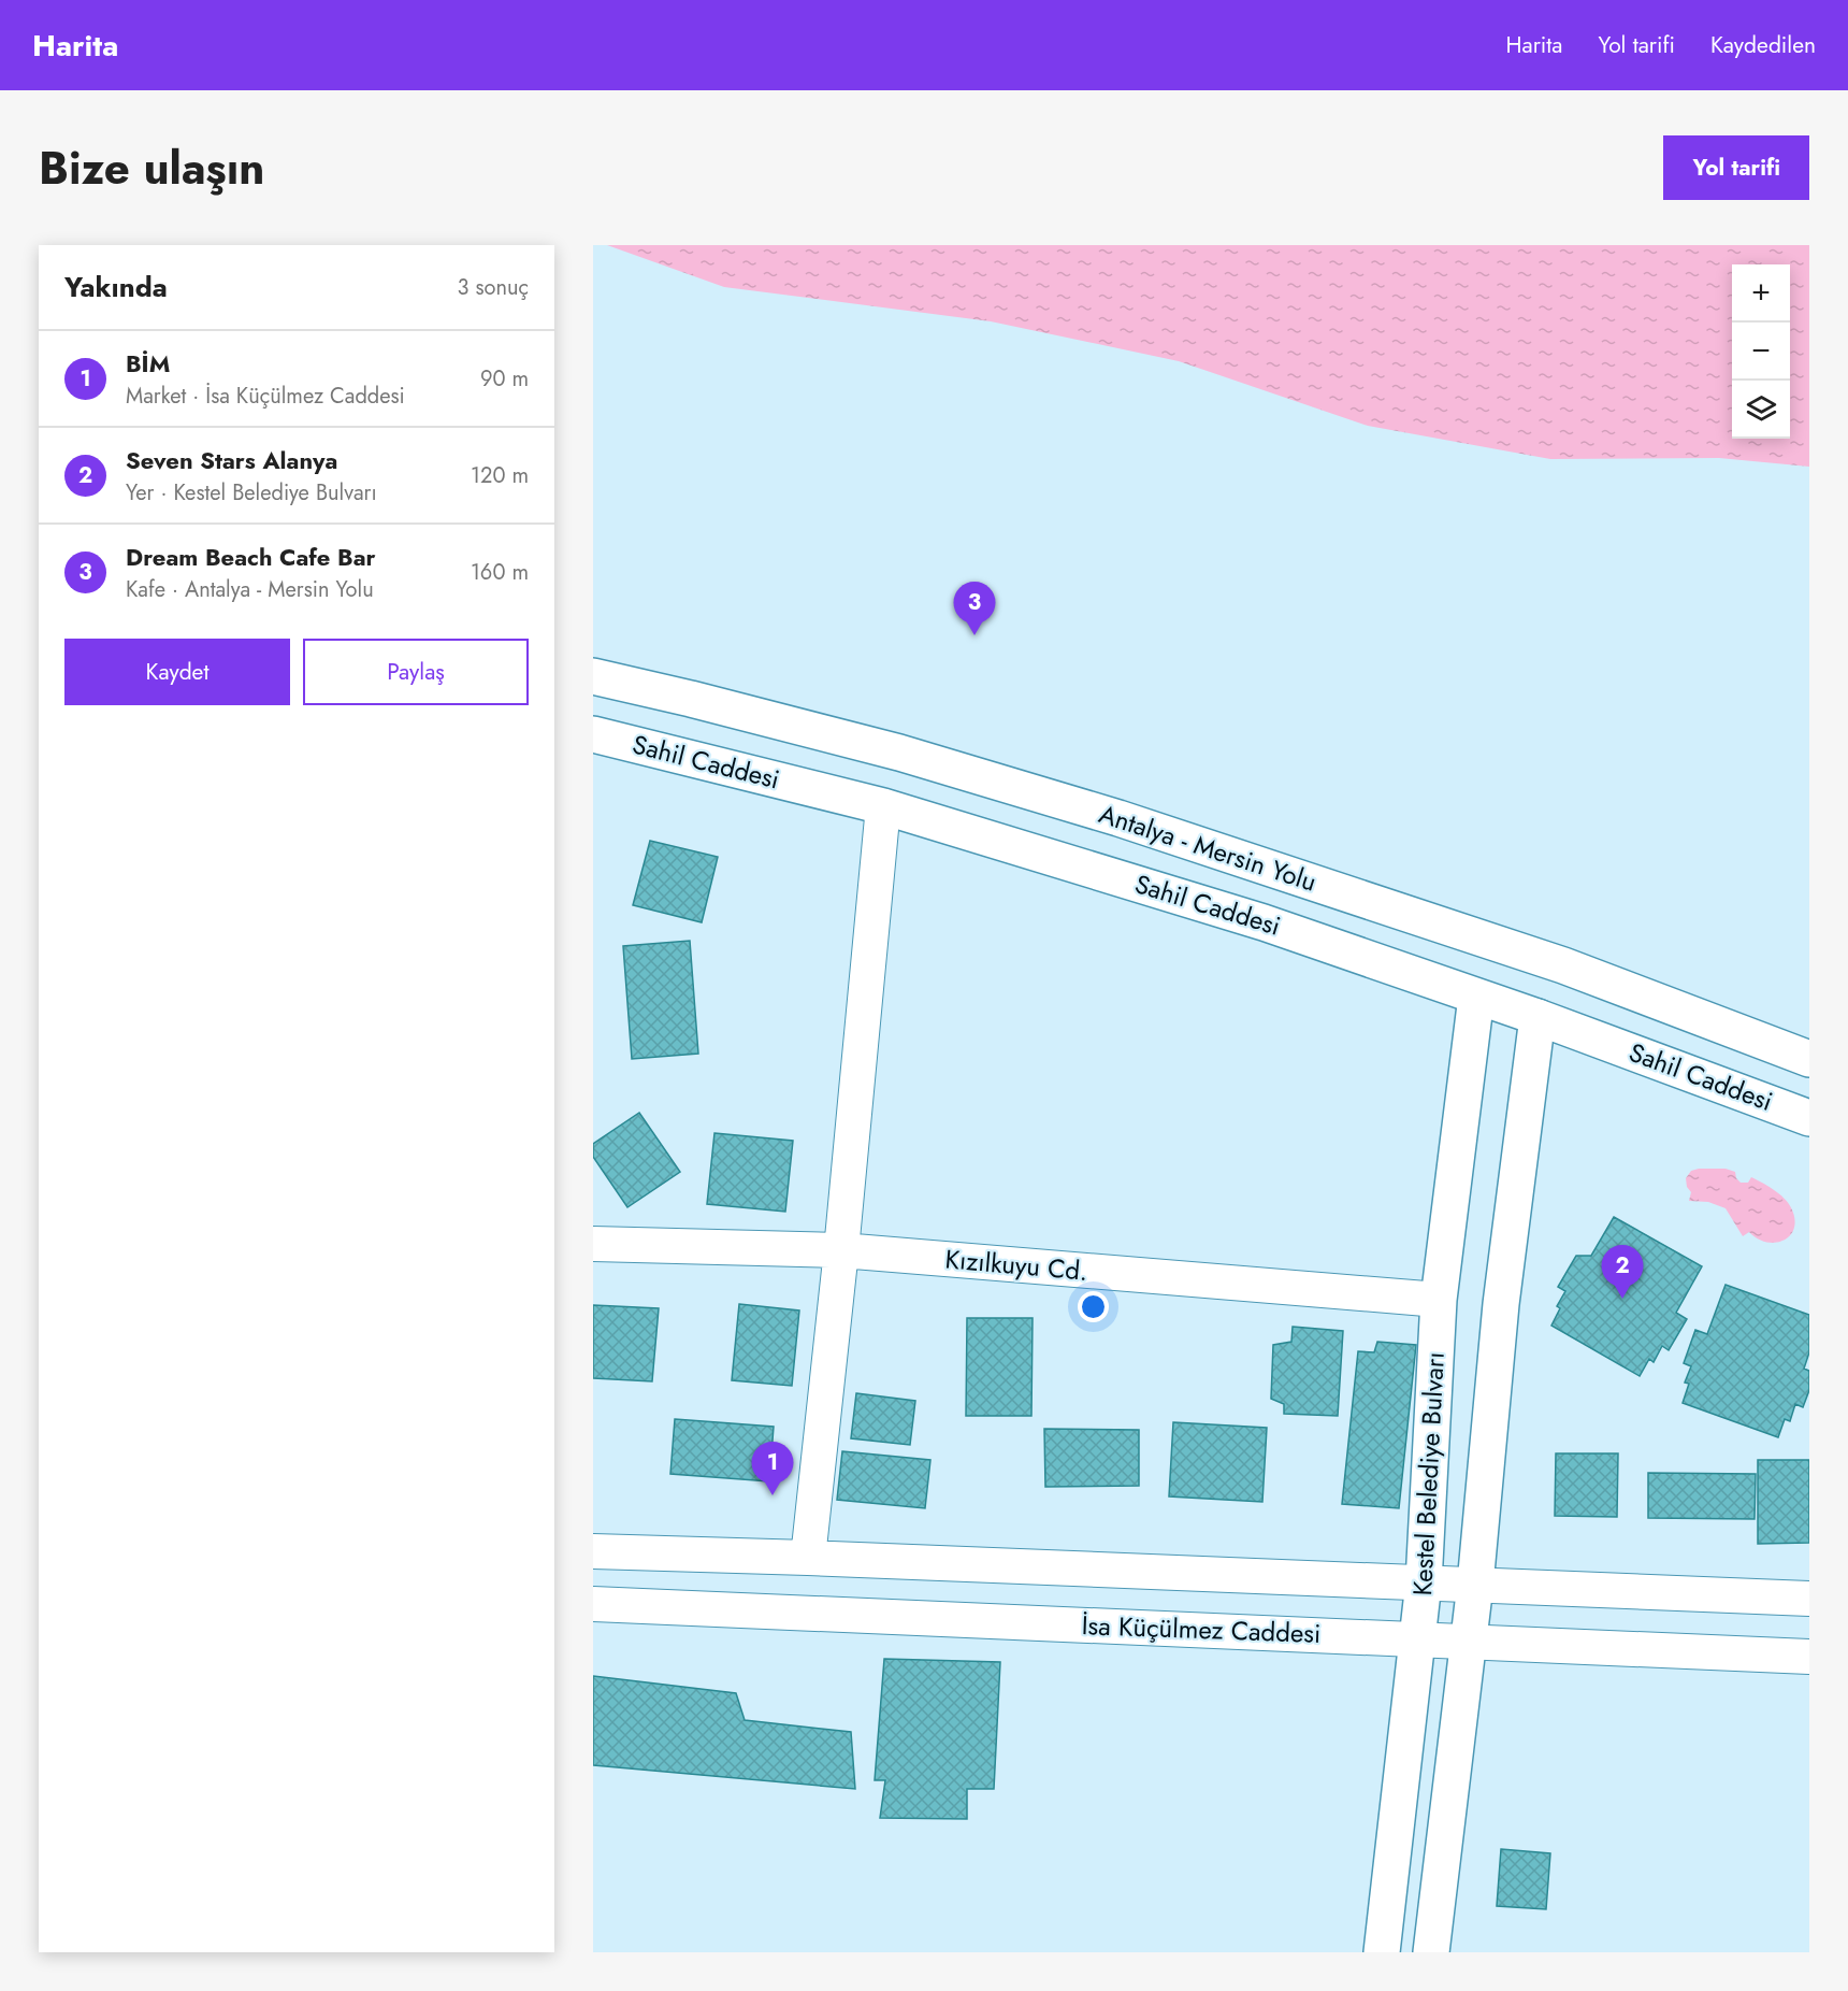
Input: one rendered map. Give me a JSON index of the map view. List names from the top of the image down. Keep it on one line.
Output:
{"streets":{"main road":["Sahil Caddesi","Antalya - Mersin Yolu","Kestel Belediye Bulvarı"],"street":["Kızılkuyu Cd.","İsa Küçülmez Caddesi"]},"crossings":[["Sahil Caddesi","Kestel Belediye Bulvarı"],["Kızılkuyu Cd.","Kestel Belediye Bulvarı"],["Kestel Belediye Bulvarı","İsa Küçülmez Caddesi"]],"page":{"header":"Harita","nav":["Harita","Yol tarifi","Kaydedilen"],"title":"Bize ulaşın","buttons":["Yol tarifi",["Kaydet","Paylaş"]],"heading":["Yakında","3 sonuç"],"map_buttons":["+","−"],"list":[{"mark":"1","name":"BİM","note":"Market · İsa Küçülmez Caddesi","value":"90 m"},{"mark":"2","name":"Seven Stars Alanya","note":"Yer · Kestel Belediye Bulvarı","value":"120 m"},{"mark":"3","name":"Dream Beach Cafe Bar","note":"Kafe · Antalya - Mersin Yolu","value":"160 m"}],"pins":["3","2","1"]}}
